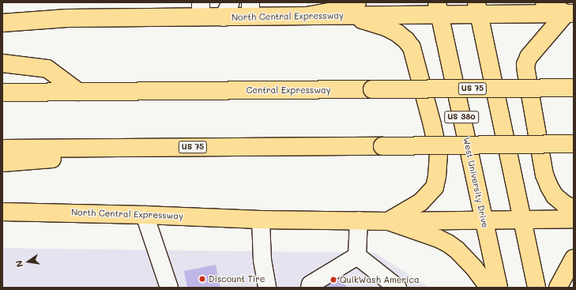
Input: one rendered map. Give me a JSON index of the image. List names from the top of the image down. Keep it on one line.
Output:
{"streets":{"main road":["North Central Expressway","US 75","Central Expressway","US 380","West University Drive"]},"crossings":[["North Central Expressway","West University Drive"]],"places":["Discount Tire","QuikWash America"],"north":"left"}
